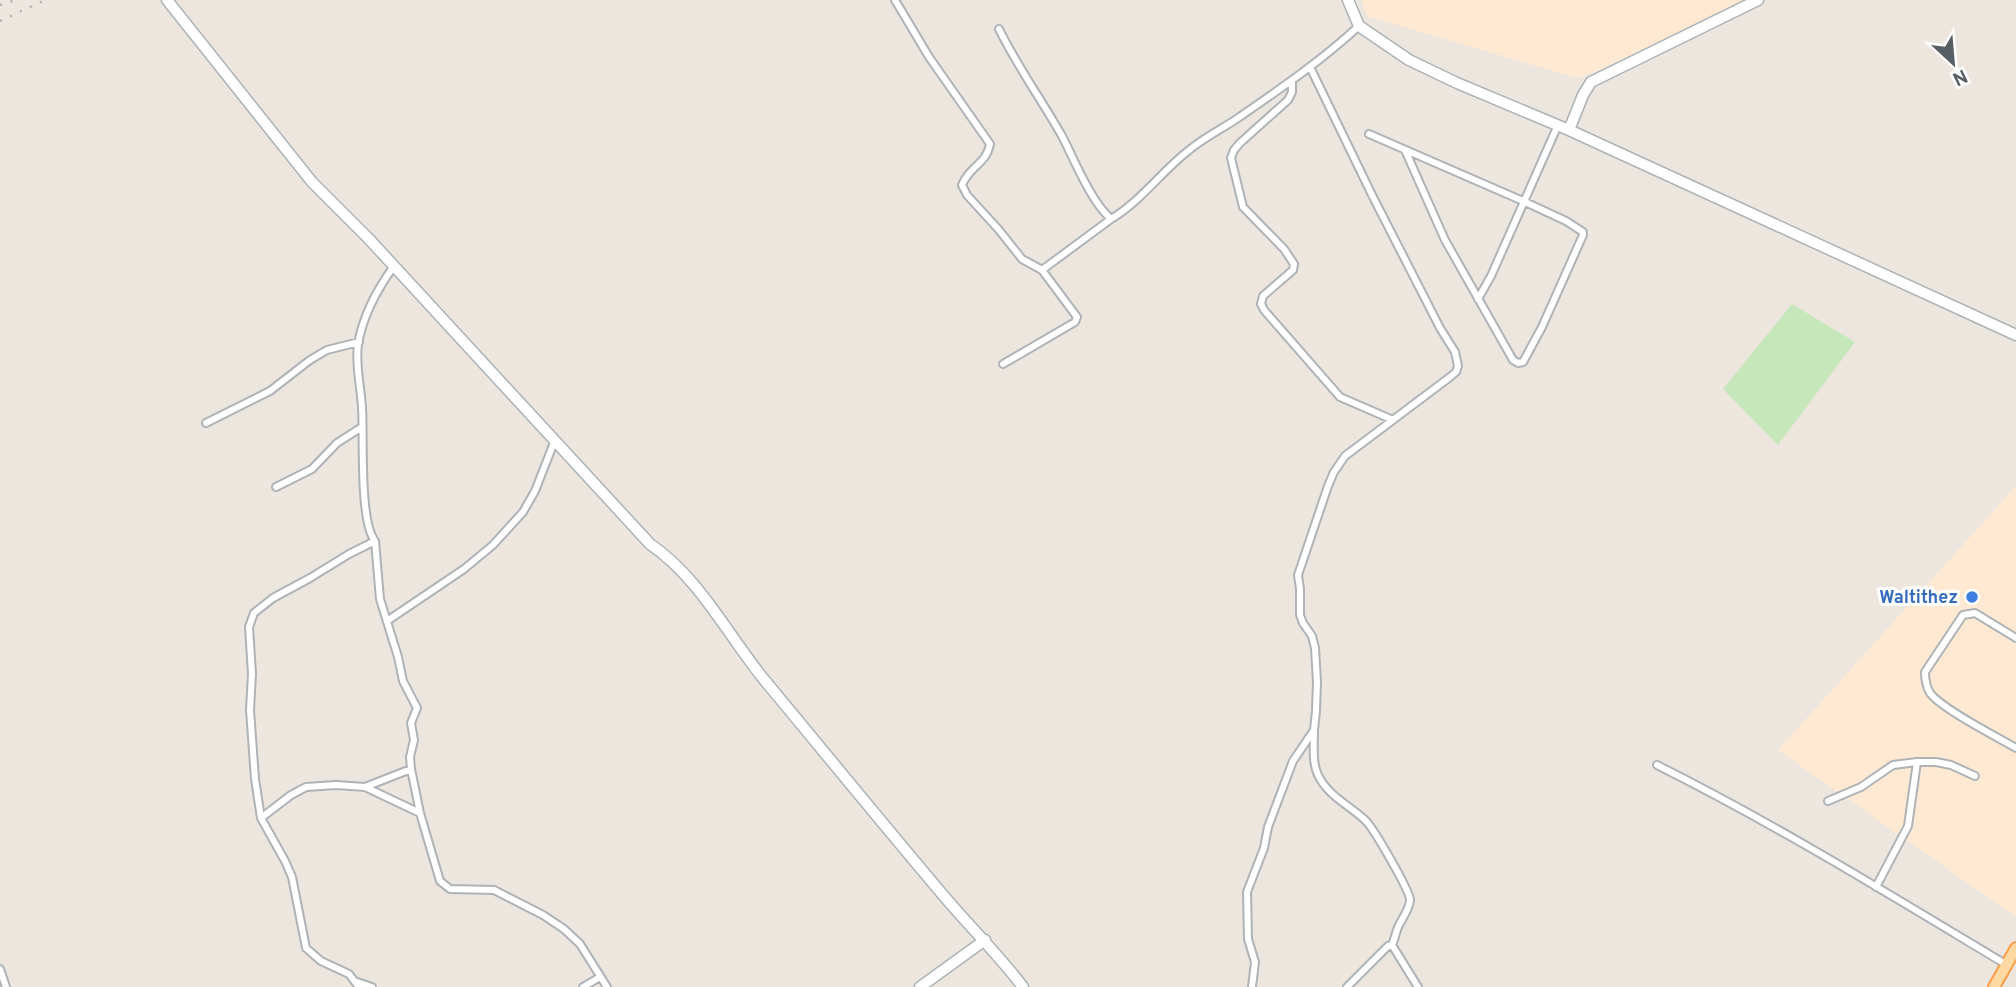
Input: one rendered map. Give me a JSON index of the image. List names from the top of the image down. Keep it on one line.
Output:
{"places":["Waltithez"],"north":"bottom right"}
